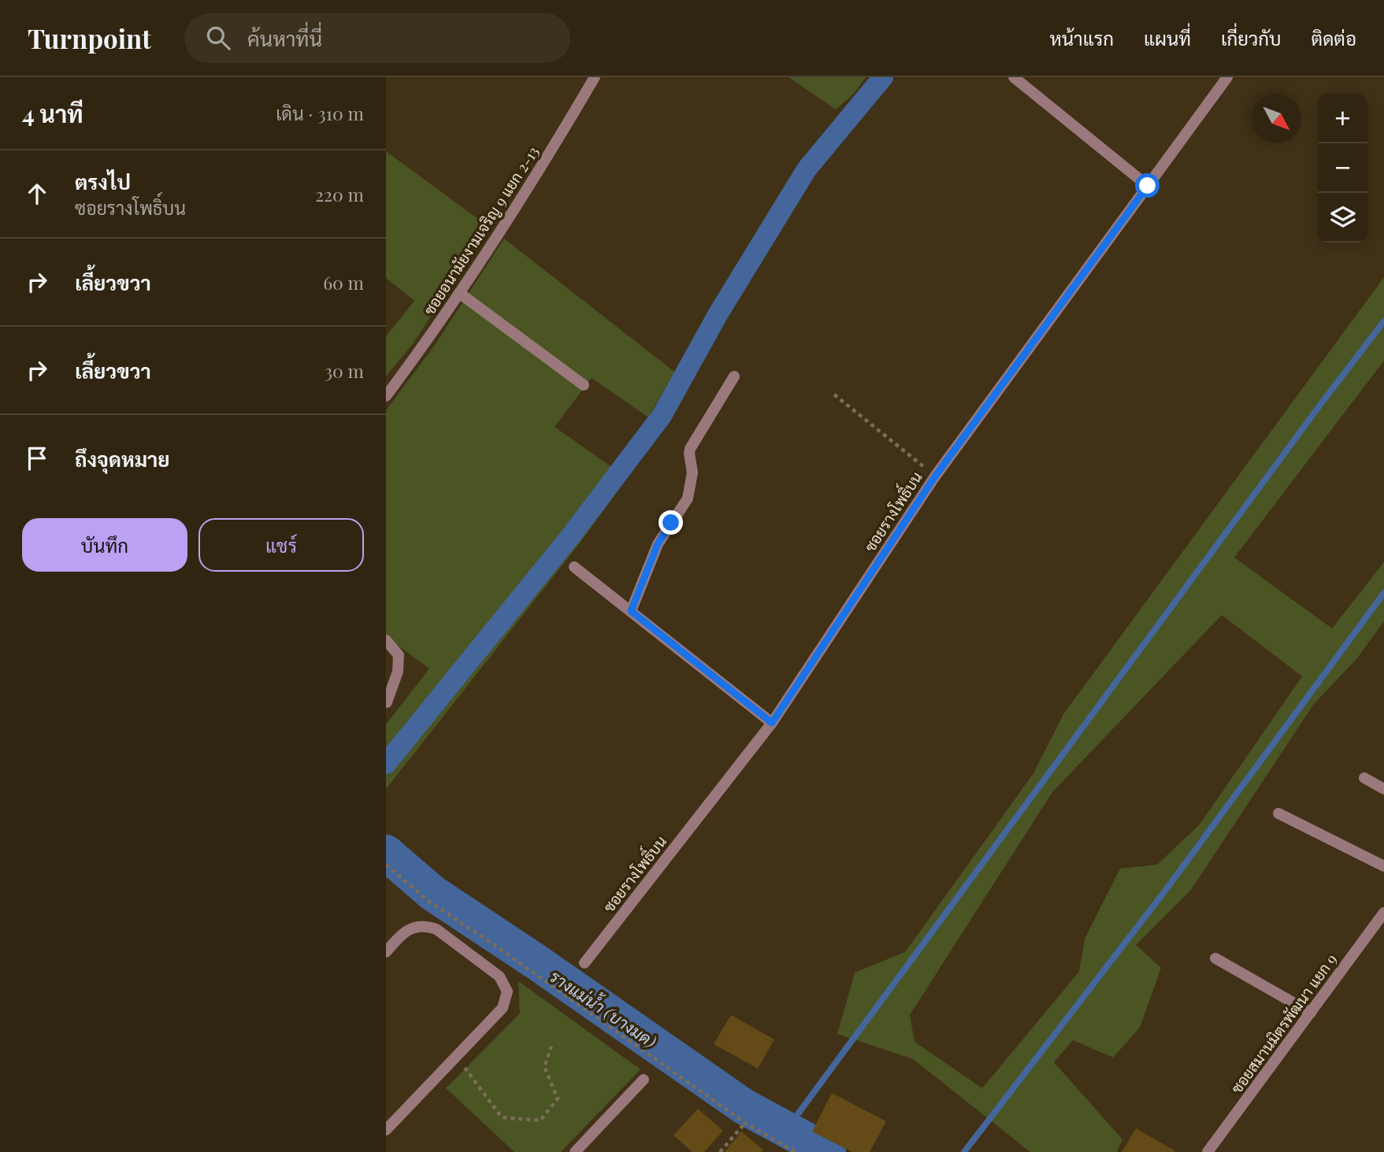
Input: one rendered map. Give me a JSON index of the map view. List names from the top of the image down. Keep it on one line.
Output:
{"streets":{"street":["ซอยอนามัยงามเจริญ 9 แยก 2-13","ซอยรางโพธิ์บน","ซอยสมานมิตรพัฒนา แยก 9"]},"water":["รางแม่น้ำ (บางมด)"],"north":"bottom right","page":{"header":"Turnpoint","search":"ค้นหาที่นี่","nav":["หน้าแรก","แผนที่","เกี่ยวกับ","ติดต่อ"],"heading":["4 นาที","เดิน · 310 m"],"map_buttons":["+","−"],"list":[["ตรงไป","ซอยรางโพธิ์บน","220 m"],["เลี้ยวขวา","60 m"],["เลี้ยวขวา","30 m"],"ถึงจุดหมาย"],"buttons":["บันทึก","แชร์"]}}
